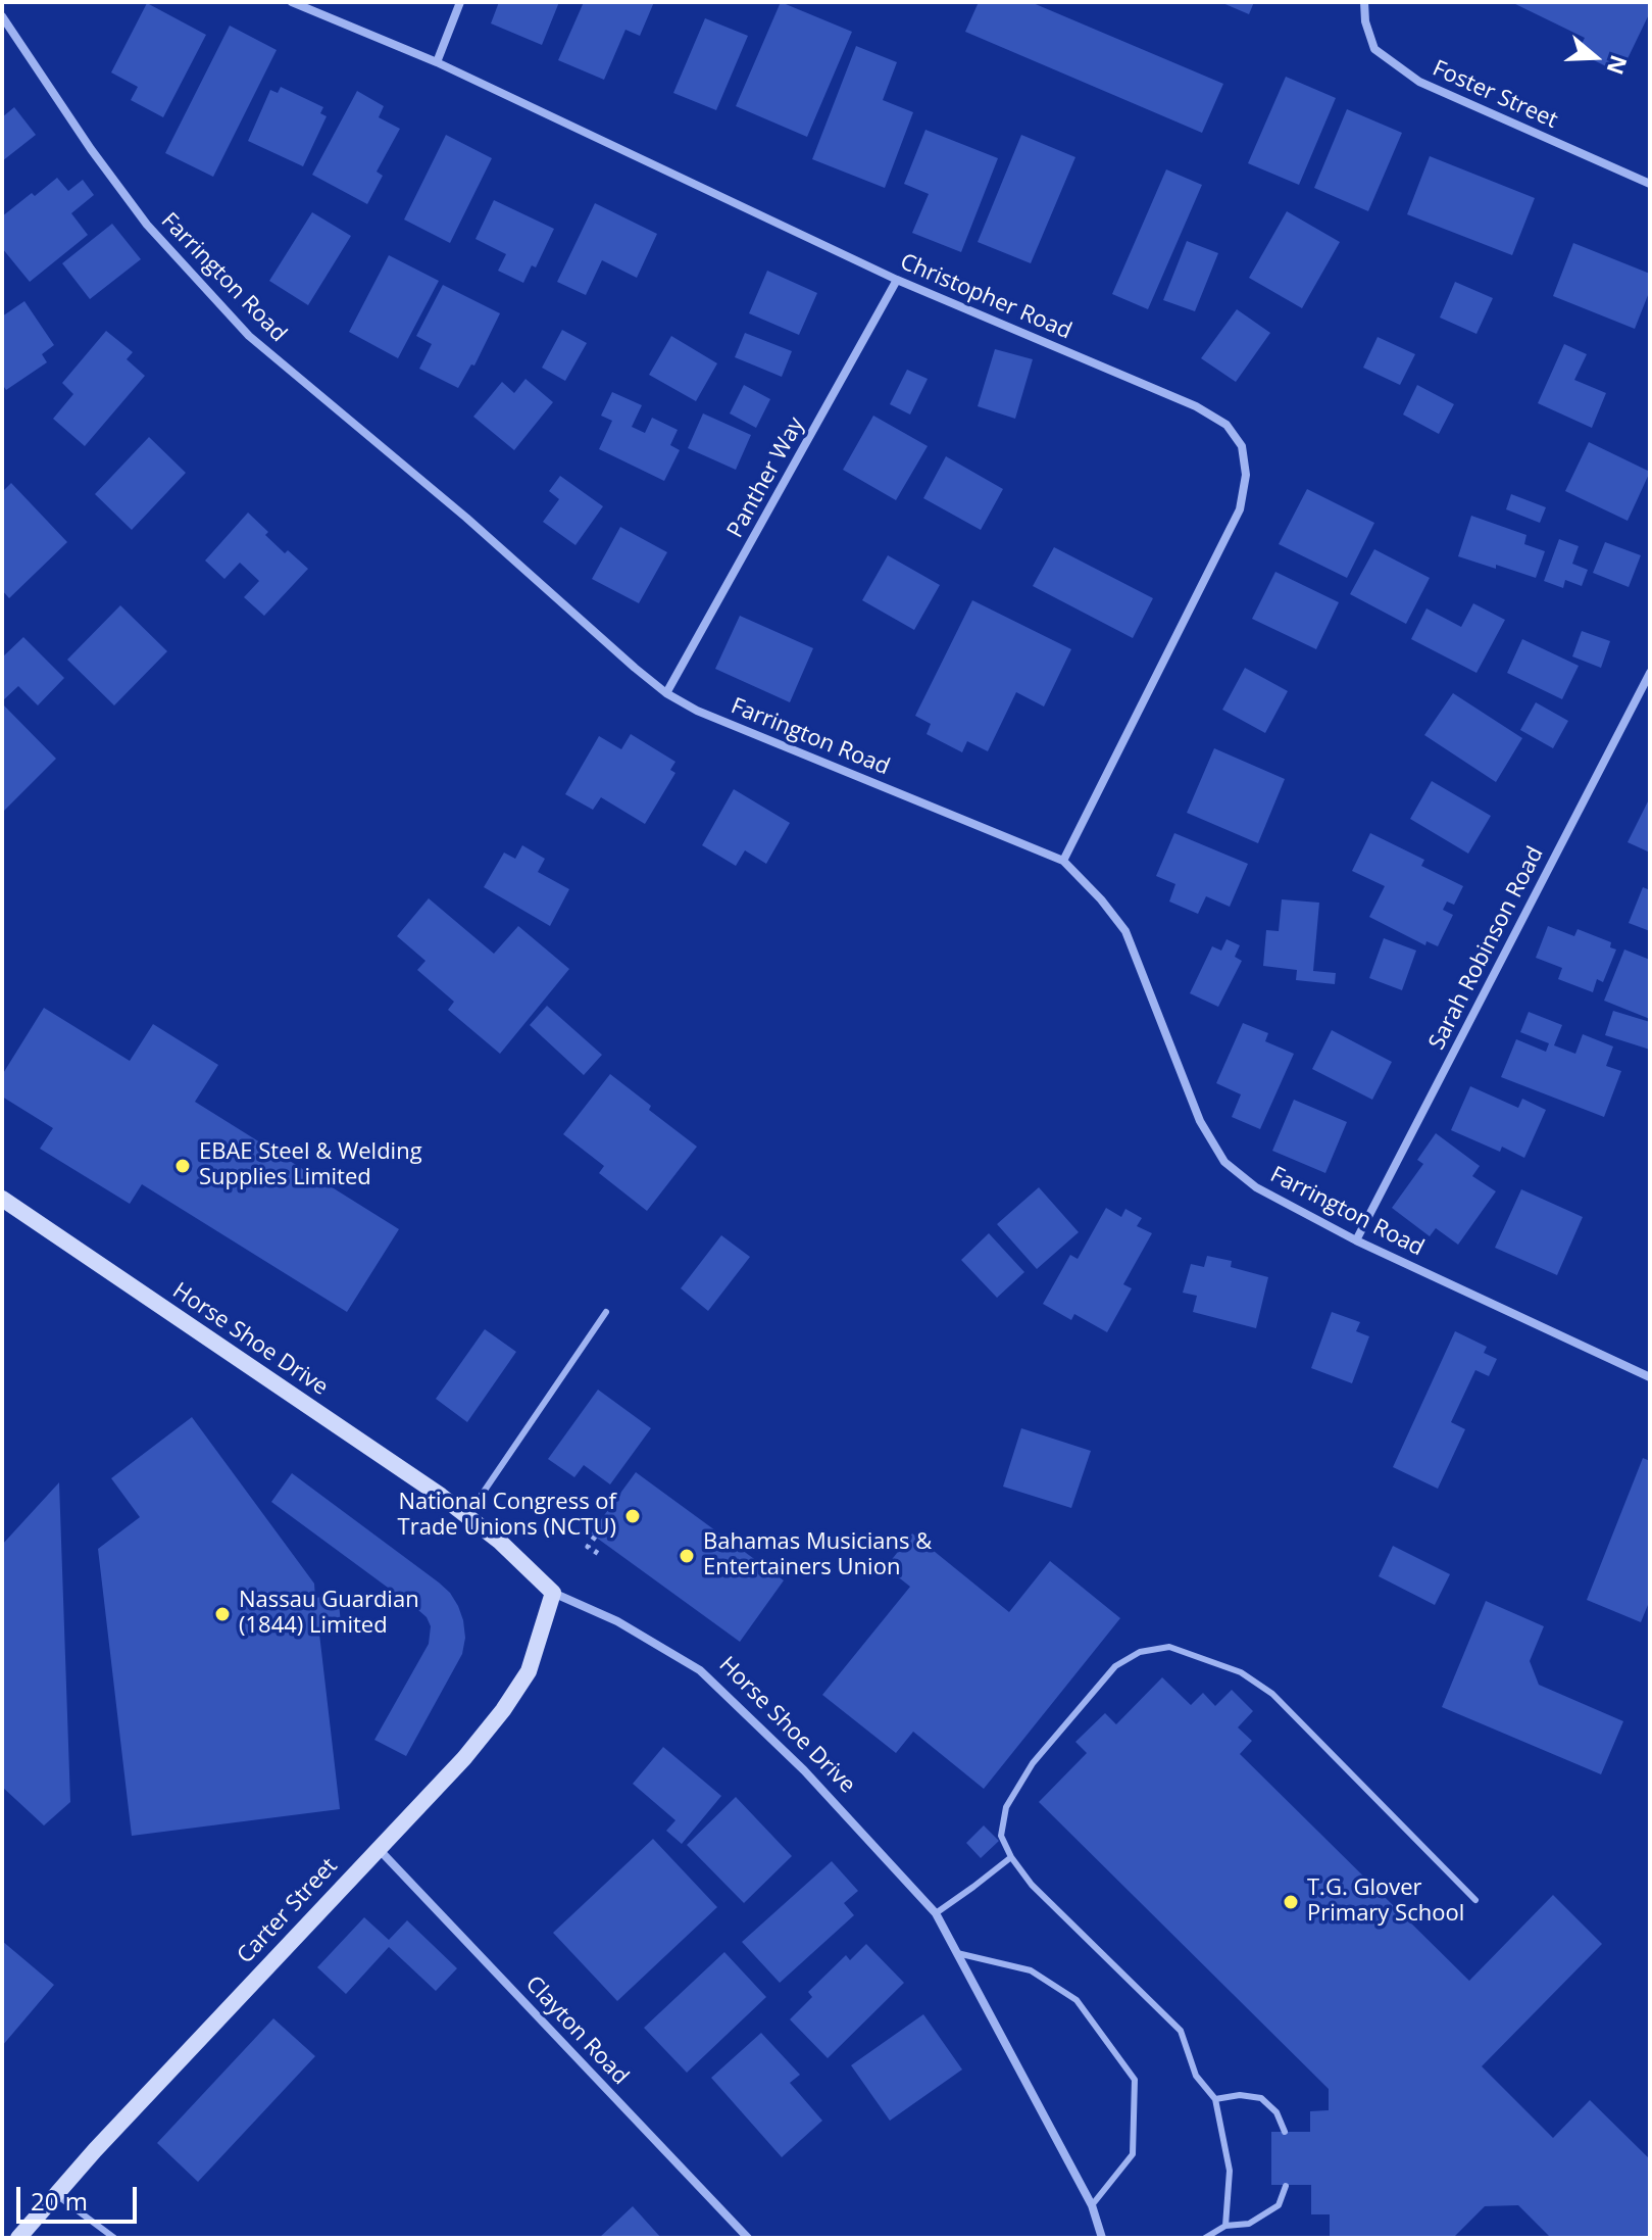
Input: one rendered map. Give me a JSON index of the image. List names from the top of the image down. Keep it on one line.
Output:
{"streets":{"street":["Foster Street","Farrington Road","Christopher Road","Panther Way","Sarah Robinson Road","Horse Shoe Drive","Carter Street","Clayton Road"]},"crossings":[["Farrington Road","Christopher Road"],["Farrington Road","Panther Way"],["Farrington Road","Sarah Robinson Road"],["Christopher Road","Panther Way"],["Horse Shoe Drive","Carter Street"],["Carter Street","Clayton Road"]],"places":["EBAE Steel & Welding Supplies Limited","National Congress of Trade Unions (NCTU)","Bahamas Musicians & Entertainers Union","Nassau Guardian (1844) Limited","T.G. Glover Primary School"],"scale_bar":"20 m","north":"right"}
